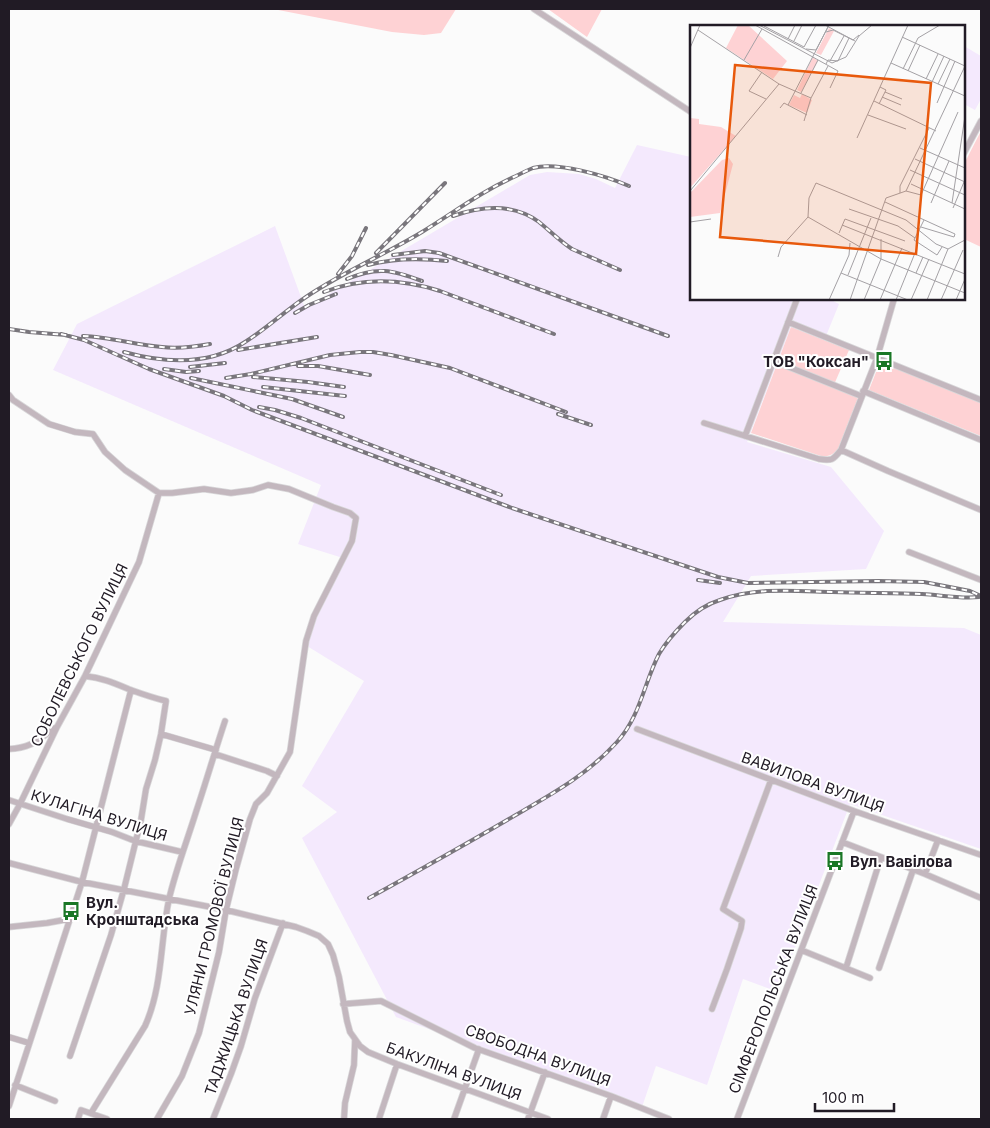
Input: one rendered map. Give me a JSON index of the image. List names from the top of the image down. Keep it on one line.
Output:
{"streets":{"street":["СОБОЛЕВСЬКОГО ВУЛИЦЯ","ВАВИЛОВА ВУЛИЦЯ","КУЛАГІНА ВУЛИЦЯ","УЛЯНИ ГРОМОВОЇ ВУЛИЦЯ","СІМФЕРОПОЛЬСЬКА ВУЛИЦЯ","ТАДЖИЦЬКА ВУЛИЦЯ","СВОБОДНА ВУЛИЦЯ","БАКУЛІНА ВУЛИЦЯ"]},"crossings":[["СОБОЛЕВСЬКОГО ВУЛИЦЯ","КУЛАГІНА ВУЛИЦЯ"],["СОБОЛЕВСЬКОГО ВУЛИЦЯ","УЛЯНИ ГРОМОВОЇ ВУЛИЦЯ"],["ВАВИЛОВА ВУЛИЦЯ","СІМФЕРОПОЛЬСЬКА ВУЛИЦЯ"]],"places":{"bus stop":["ТОВ \"Коксан\"","Вул. Вавілова","Вул. Кронштадська"]},"scale_bar":"100 m"}
